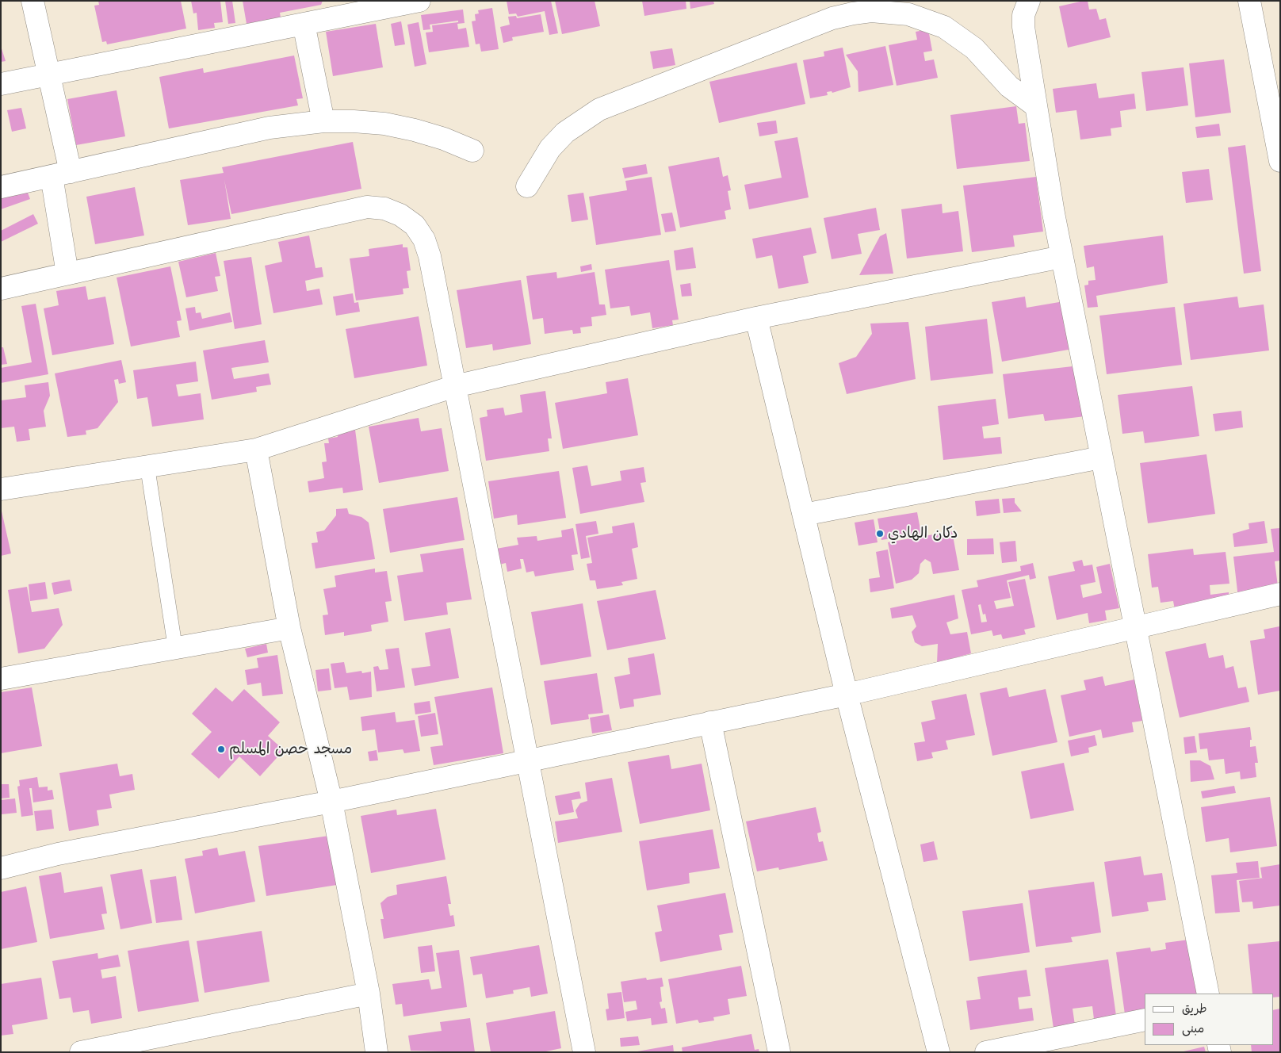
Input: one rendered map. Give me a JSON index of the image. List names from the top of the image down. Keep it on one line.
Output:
{"places":["دكان الهادي","مسجد حصن المسلم"],"legend":["طريق","مبنى"]}
